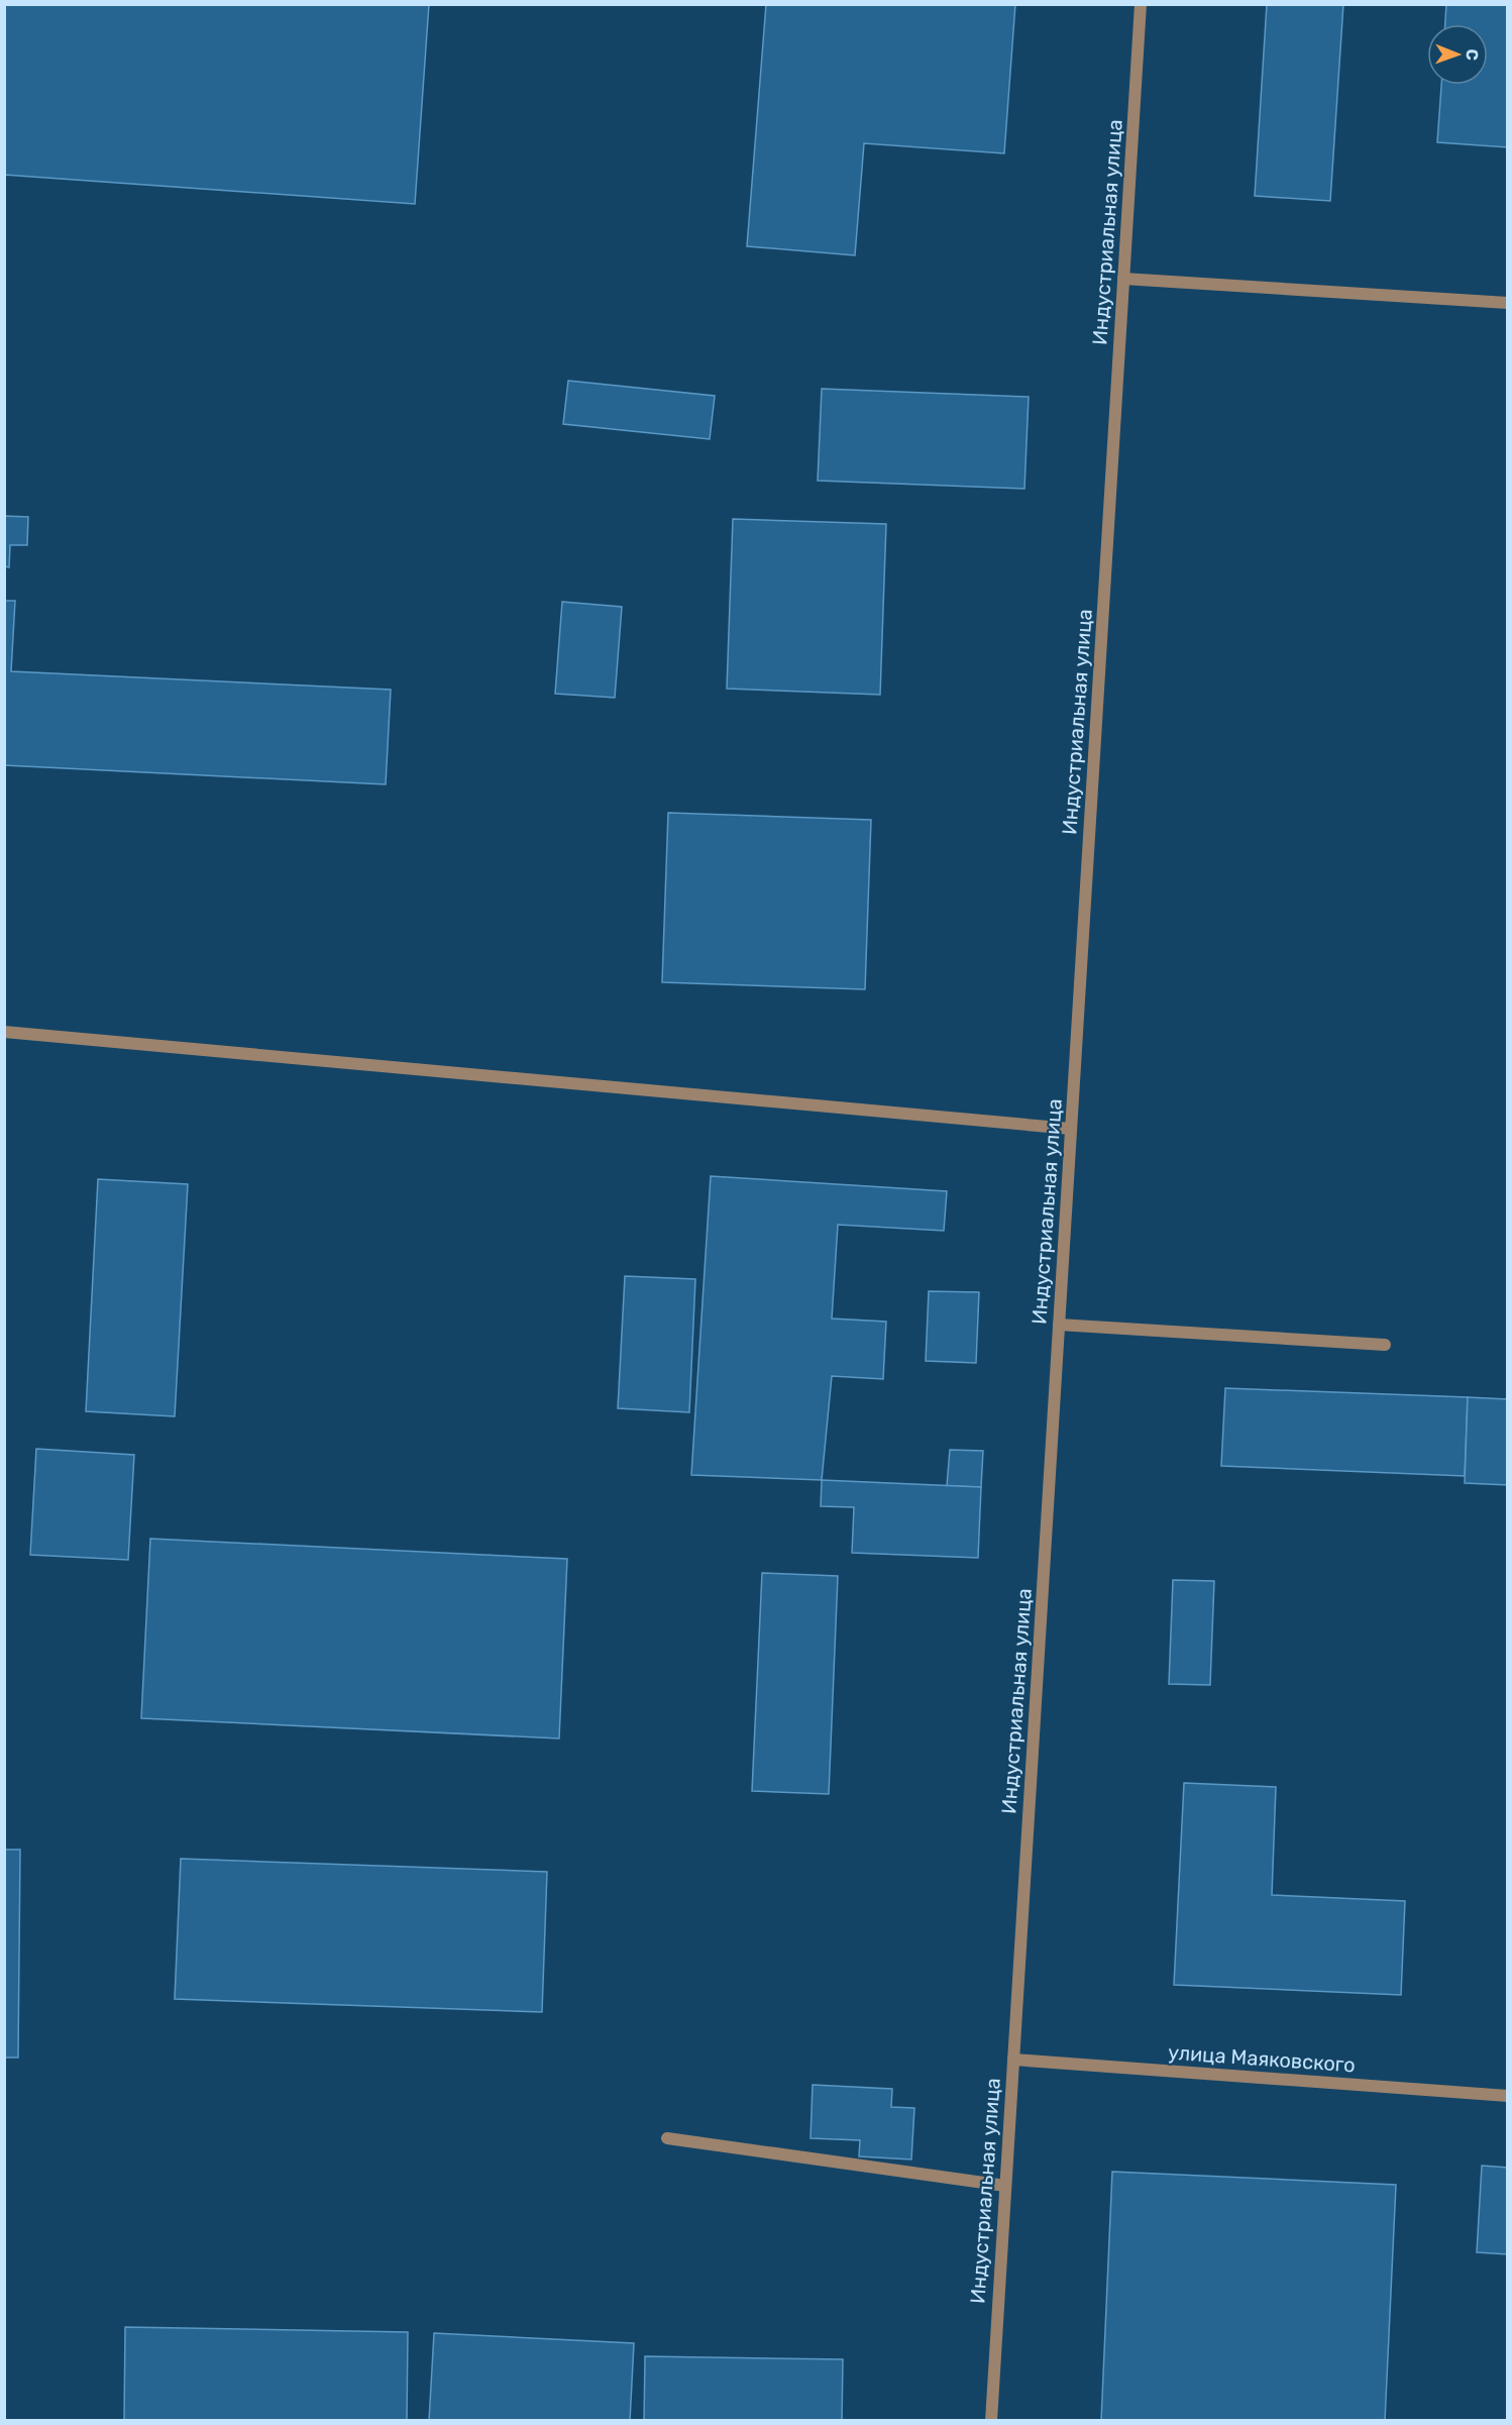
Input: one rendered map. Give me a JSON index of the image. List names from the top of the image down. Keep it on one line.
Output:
{"streets":{"street":["Индустриальная улица","улица Маяковского"]},"crossings":[["Индустриальная улица","улица Маяковского"]],"north":"right"}
